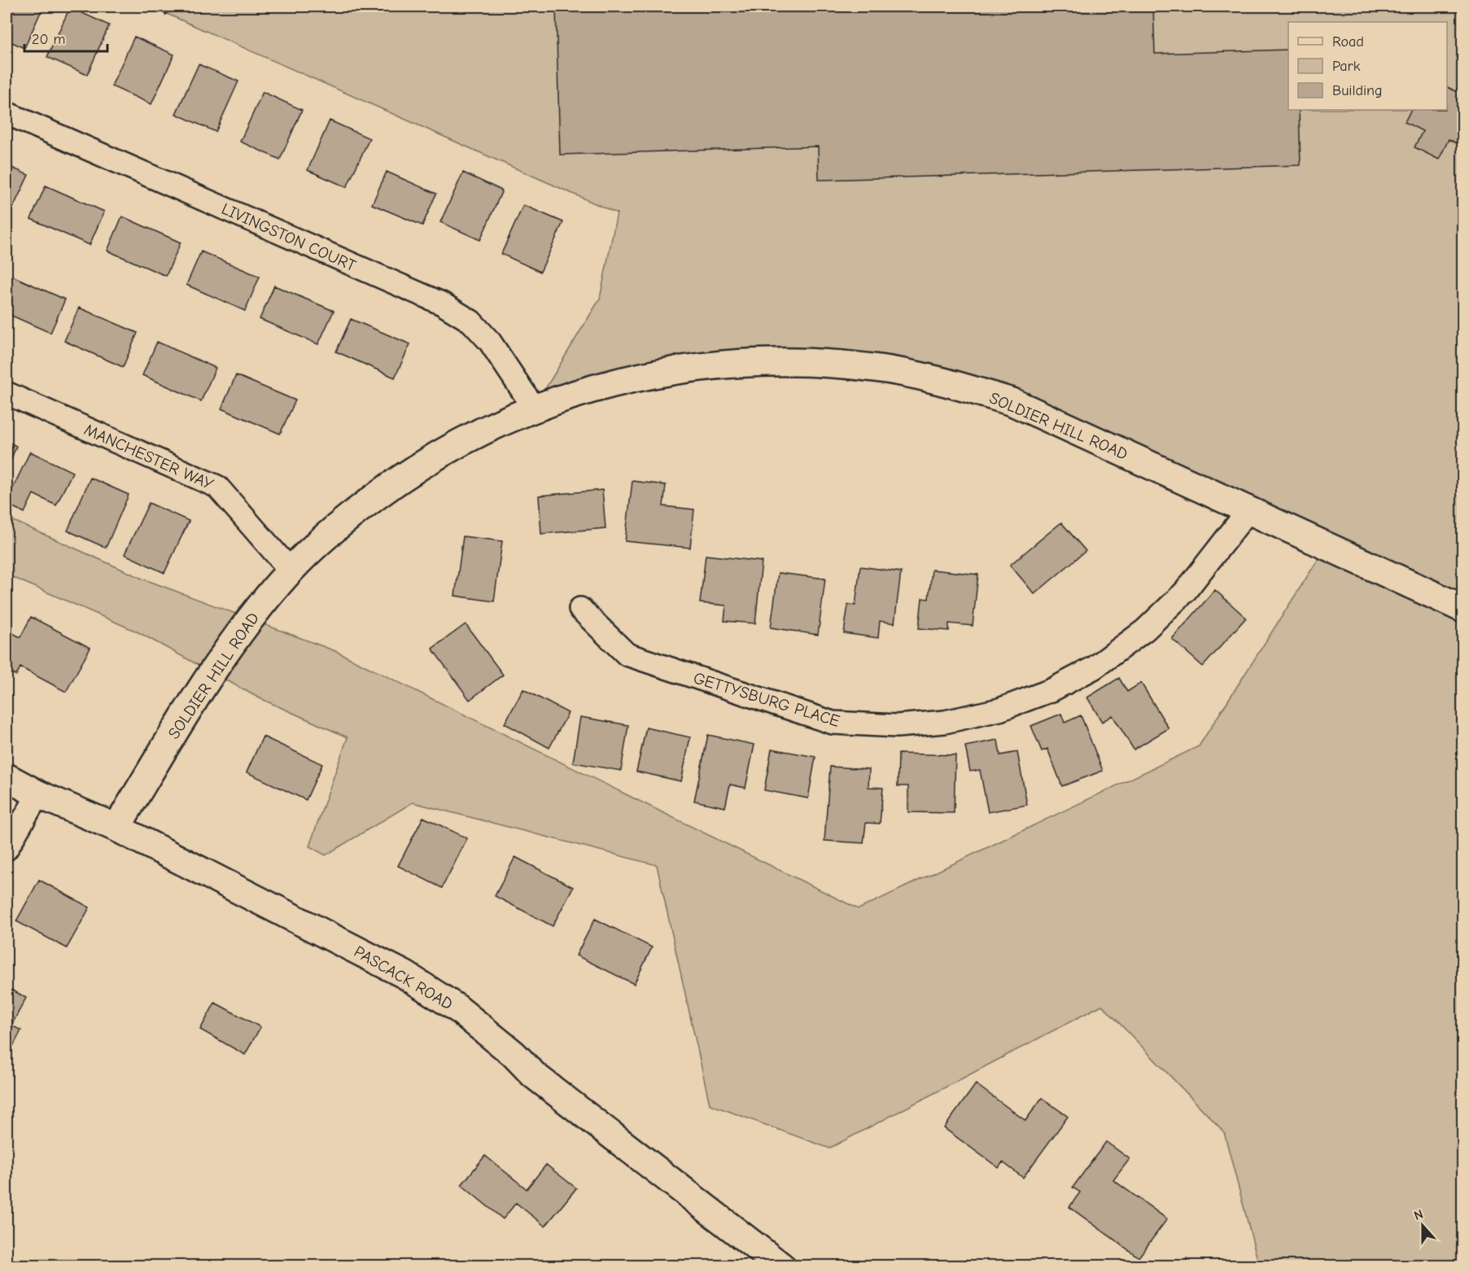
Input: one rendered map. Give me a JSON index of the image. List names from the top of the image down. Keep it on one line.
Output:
{"streets":{"street":["LIVINGSTON COURT","SOLDIER HILL ROAD","MANCHESTER WAY","GETTYSBURG PLACE","PASCACK ROAD"]},"crossings":[["LIVINGSTON COURT","SOLDIER HILL ROAD"],["SOLDIER HILL ROAD","MANCHESTER WAY"],["SOLDIER HILL ROAD","GETTYSBURG PLACE"],["SOLDIER HILL ROAD","PASCACK ROAD"]],"legend":["Road","Park","Building"],"scale_bar":"20 m","north":"top"}
